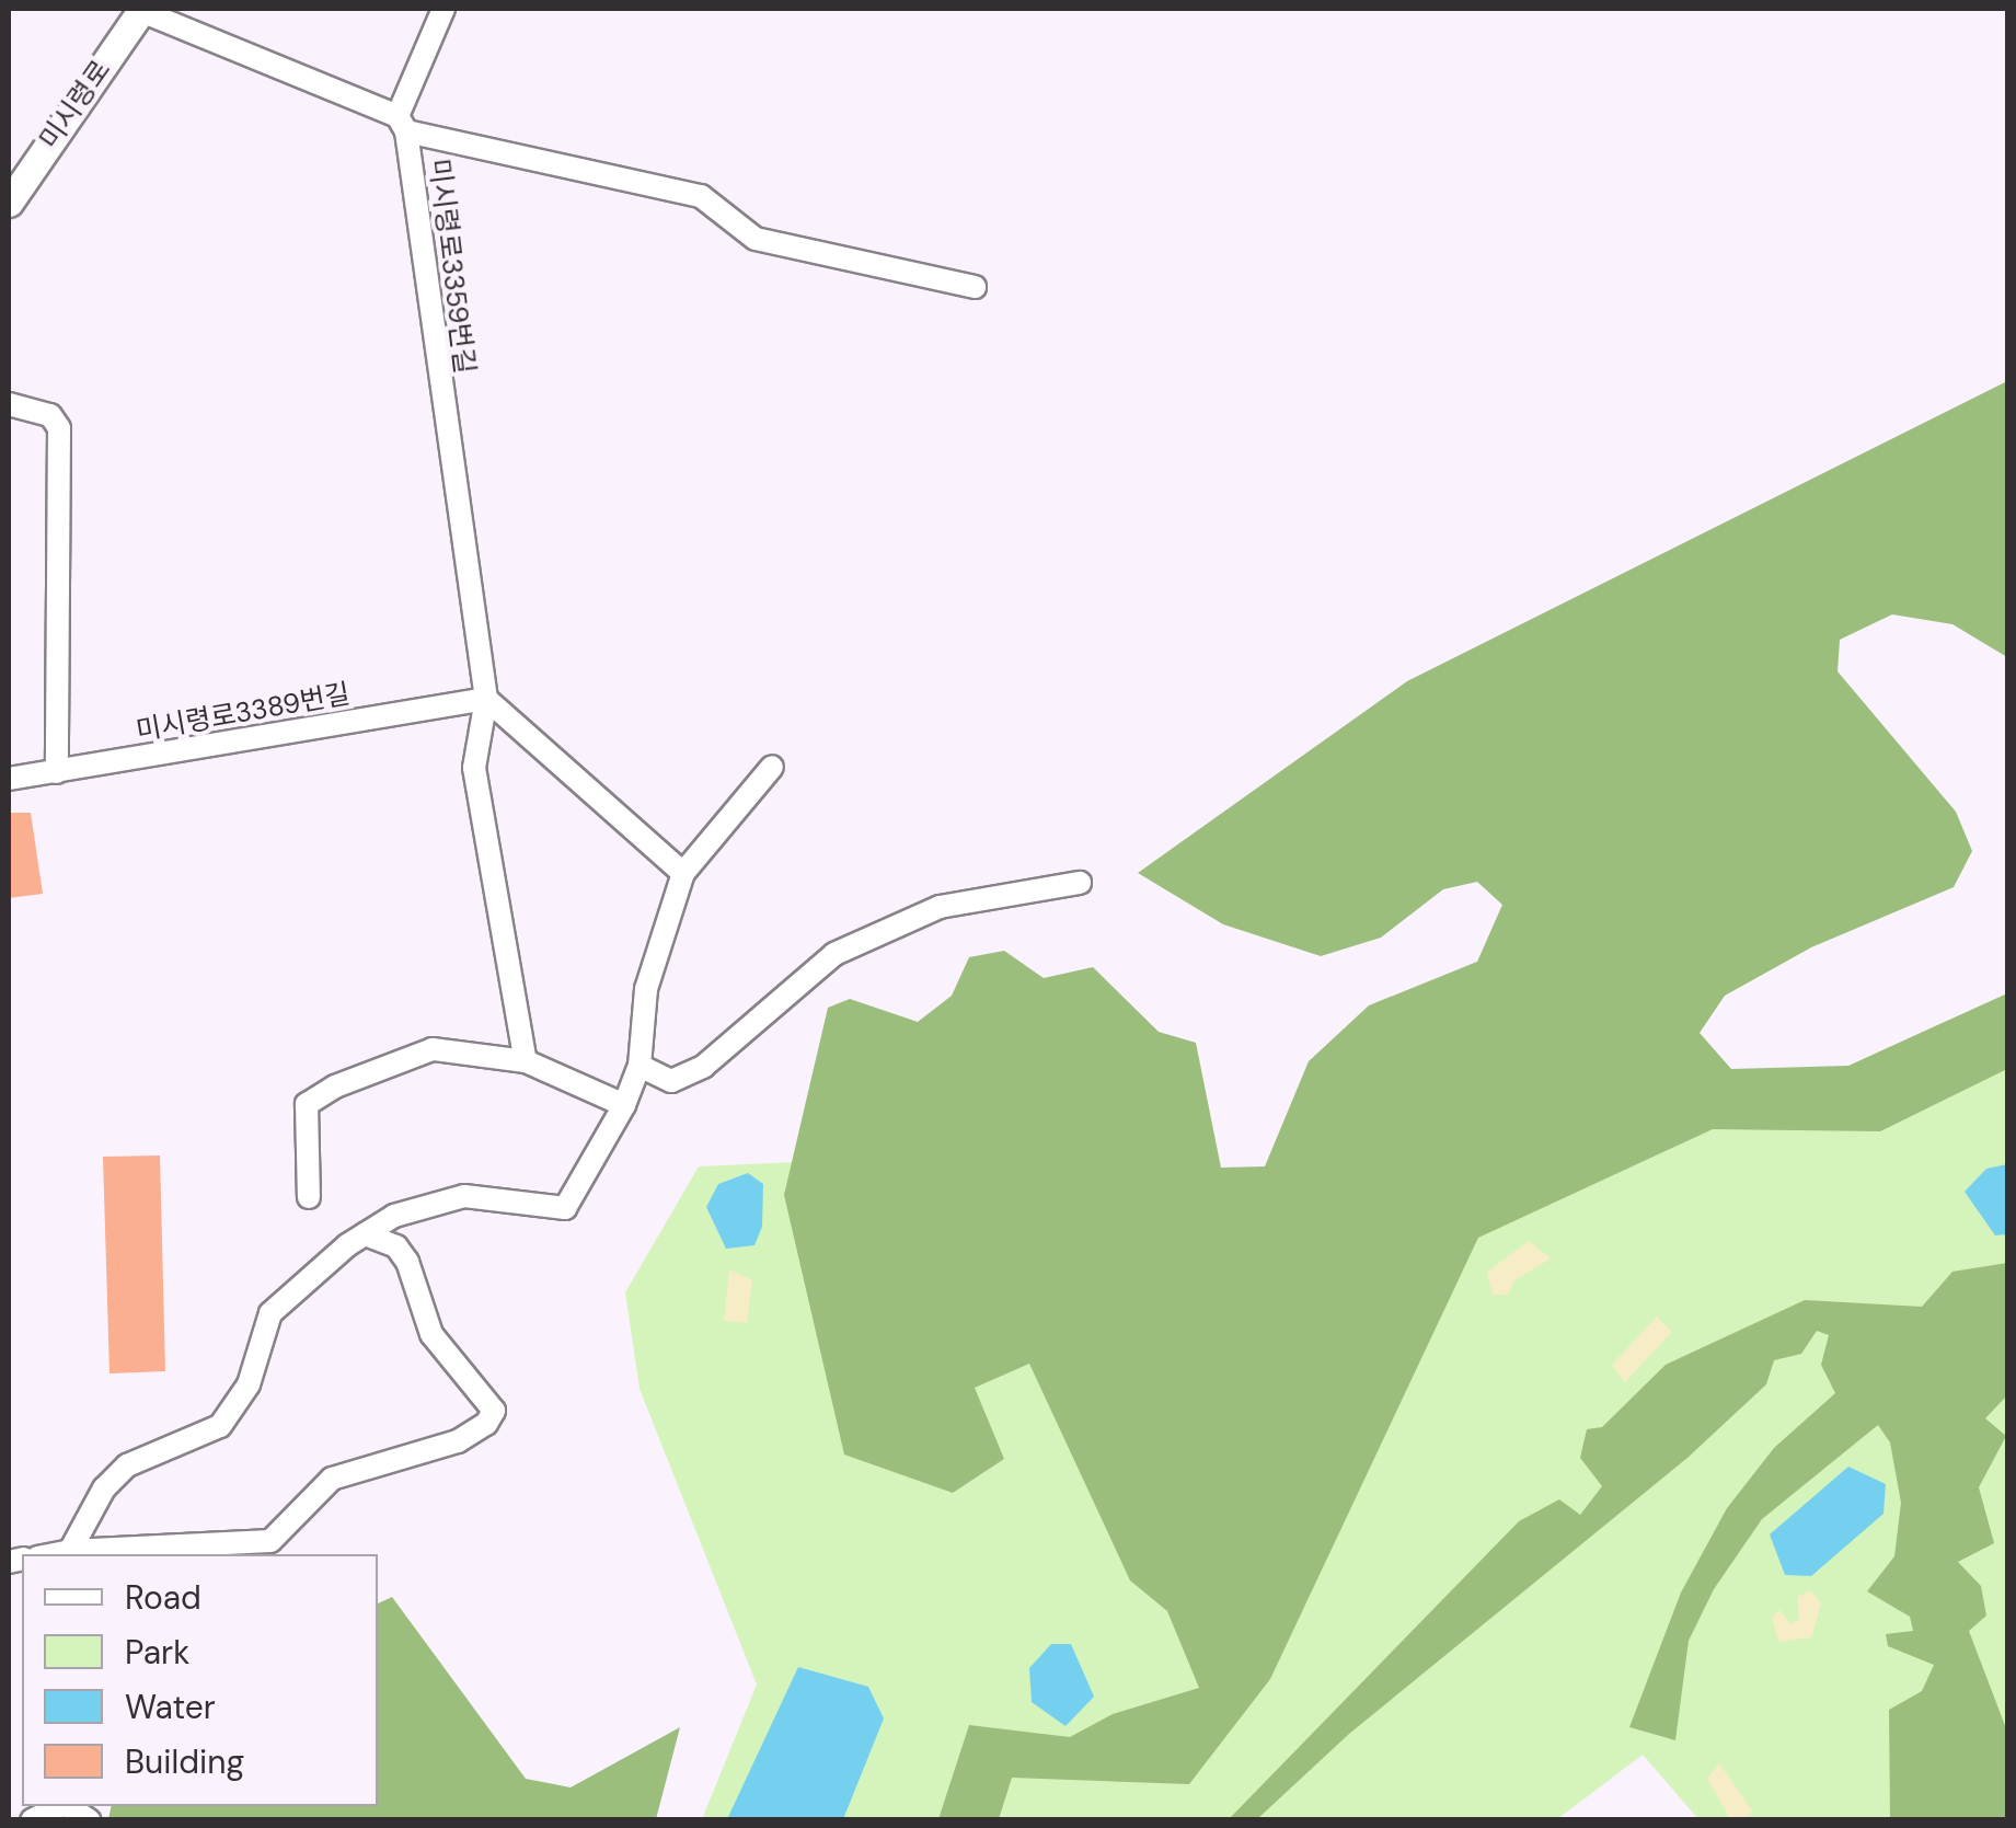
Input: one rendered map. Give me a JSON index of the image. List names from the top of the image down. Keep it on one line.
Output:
{"streets":{"main road":["미시령로"],"street":["미시령로3359번길","미시령로3389번길"]},"crossings":[["미시령로3359번길","미시령로3389번길"]],"legend":["Road","Park","Water","Building"]}
